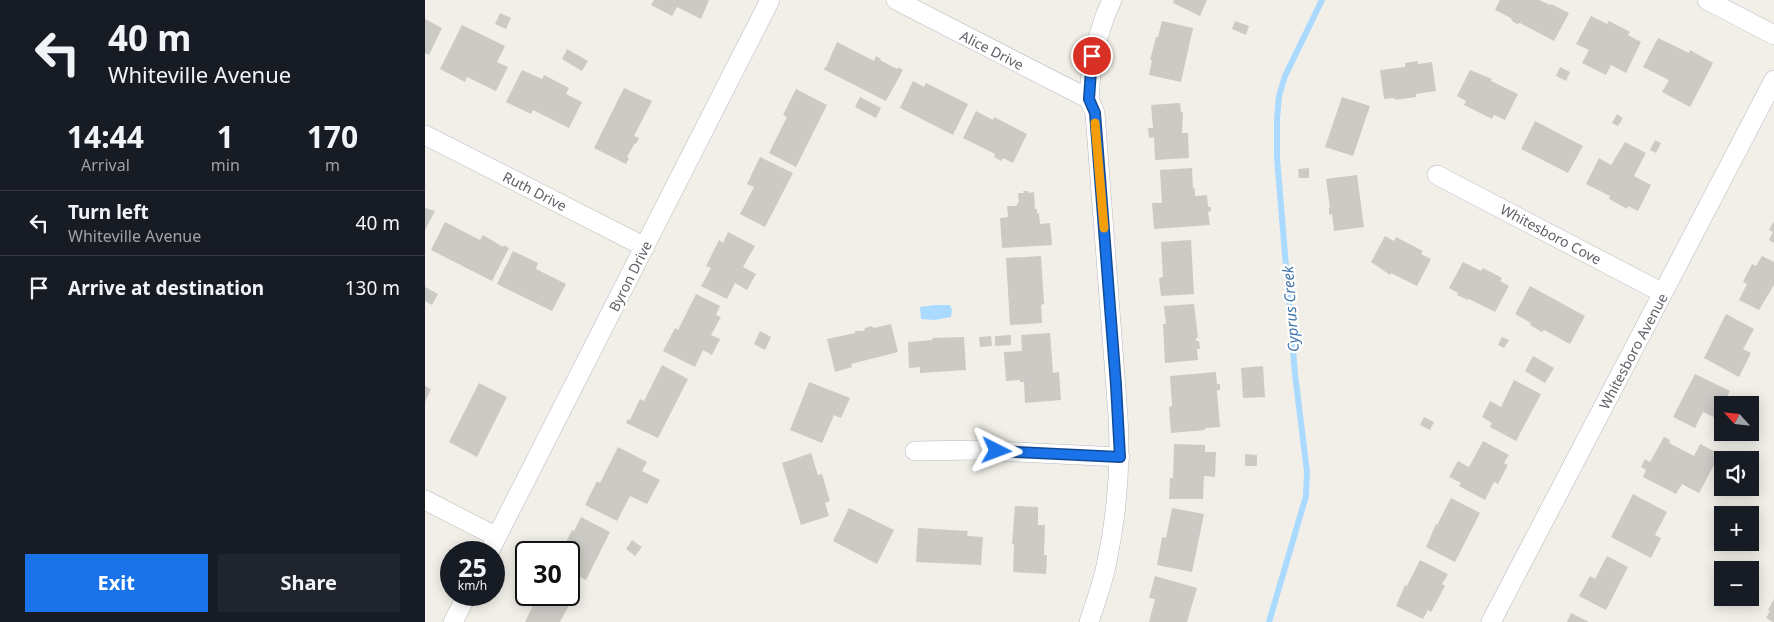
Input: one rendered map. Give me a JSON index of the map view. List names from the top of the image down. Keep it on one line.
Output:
{"streets":{"street":["Alice Drive","Ruth Drive","Whitesboro Cove","Byron Drive","Whitesboro Avenue"]},"crossings":[["Ruth Drive","Byron Drive"],["Whitesboro Cove","Whitesboro Avenue"]],"water":["Cyprus Creek"],"north":"top left","page":{"turn":["40 m","Whiteville Avenue"],"eta":["14:44","Arrival","1","min","170","m"],"list":[{"name":"Turn left","note":"Whiteville Avenue","value":"40 m"},{"name":"Arrive at destination","value":"130 m"}],"map_buttons":["+","−"],"speed":"25 km/h","limit":"30","buttons":["Exit","Share"]}}
